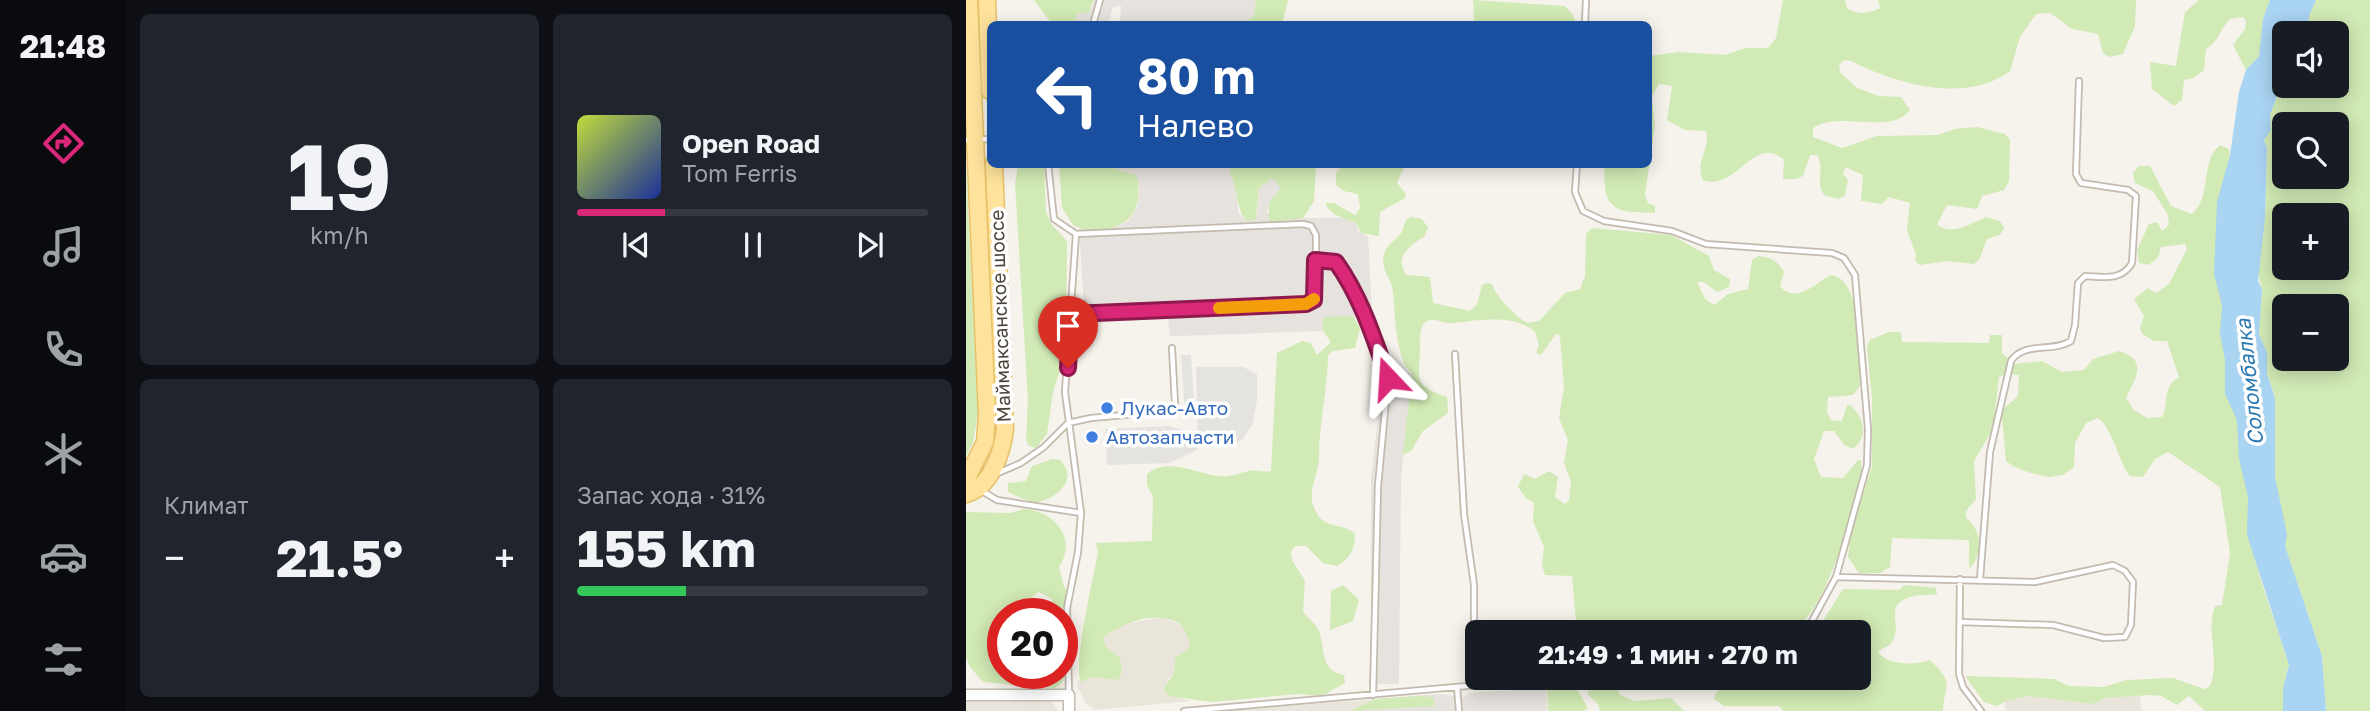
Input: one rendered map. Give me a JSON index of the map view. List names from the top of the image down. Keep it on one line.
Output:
{"streets":{"main road":["Маймаксанское шоссе"]},"water":["Соломбалка"],"places":["Лукас-Авто","Автозапчасти"],"page":{"tabs":"21:48","tile":[["19","km/h"],"Климат",["Запас хода · 31%","155 km"]],"map_buttons":["+","−"],"turn":["80 m","Налево"],"song":["Open Road","Tom Ferris"],"heat":["−","21.5°","+"],"limit":"20","trip":"21:49 · 1 мин · 270 m"}}
